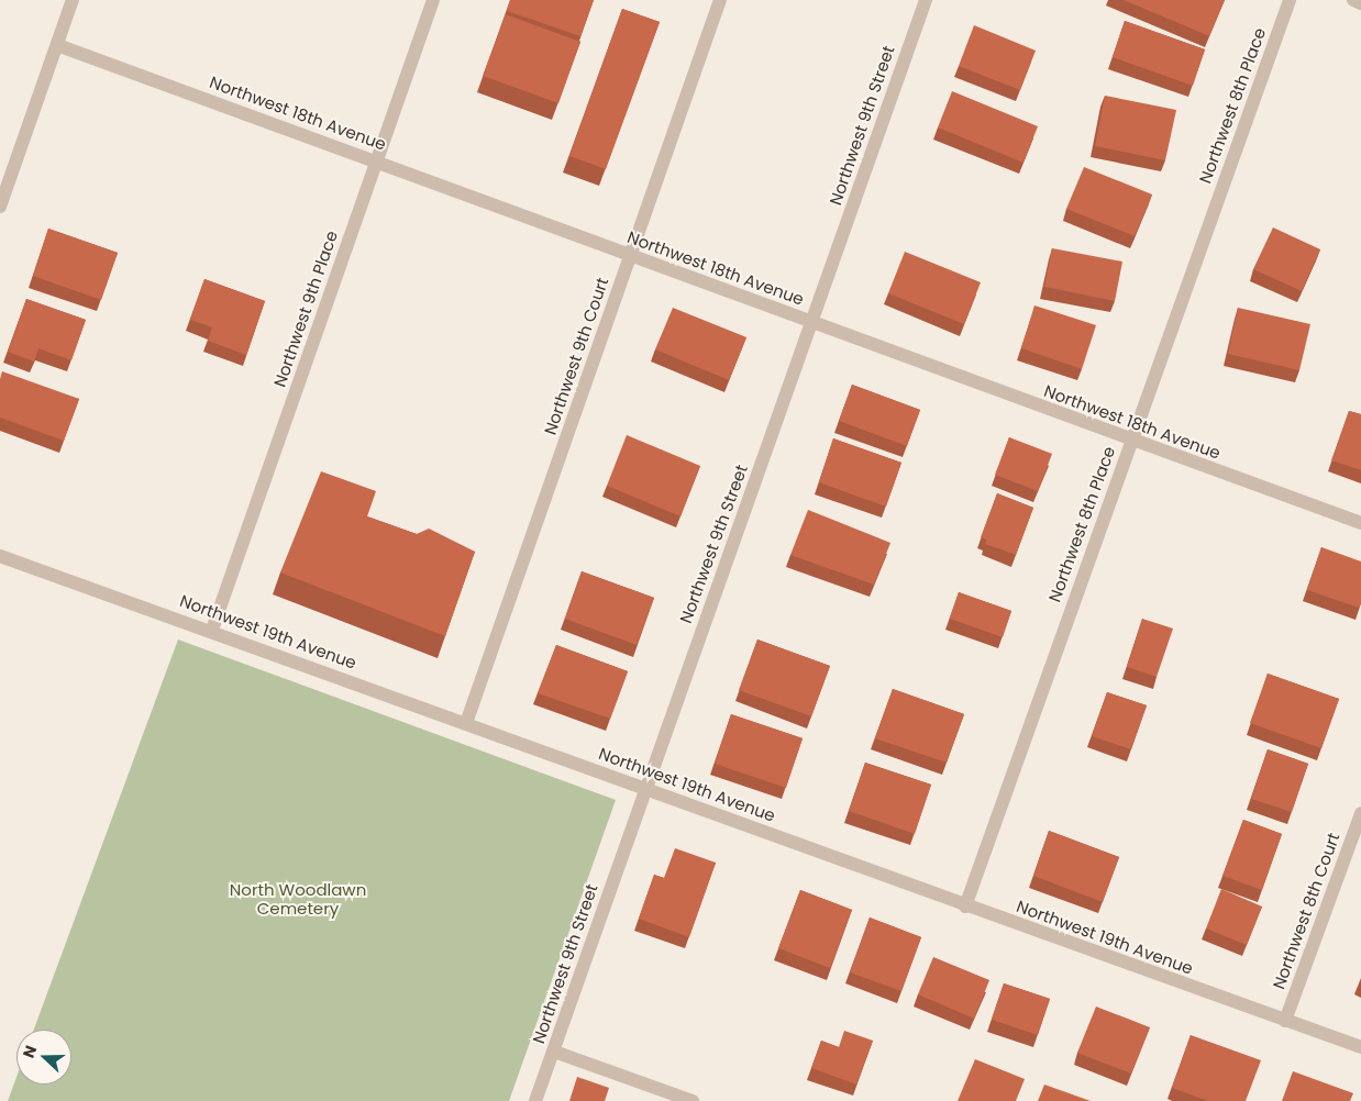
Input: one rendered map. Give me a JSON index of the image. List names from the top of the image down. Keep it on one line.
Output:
{"streets":{"street":["Northwest 8th Place","Northwest 18th Avenue","Northwest 9th Street","Northwest 9th Place","Northwest 9th Court","Northwest 19th Avenue","Northwest 8th Court"]},"crossings":[["Northwest 8th Place","Northwest 18th Avenue"],["Northwest 8th Place","Northwest 19th Avenue"],["Northwest 18th Avenue","Northwest 9th Street"],["Northwest 18th Avenue","Northwest 9th Place"],["Northwest 18th Avenue","Northwest 9th Court"],["Northwest 9th Street","Northwest 19th Avenue"],["Northwest 9th Place","Northwest 19th Avenue"],["Northwest 9th Court","Northwest 19th Avenue"],["Northwest 19th Avenue","Northwest 8th Court"]],"parks":["North Woodlawn Cemetery"],"north":"left"}
